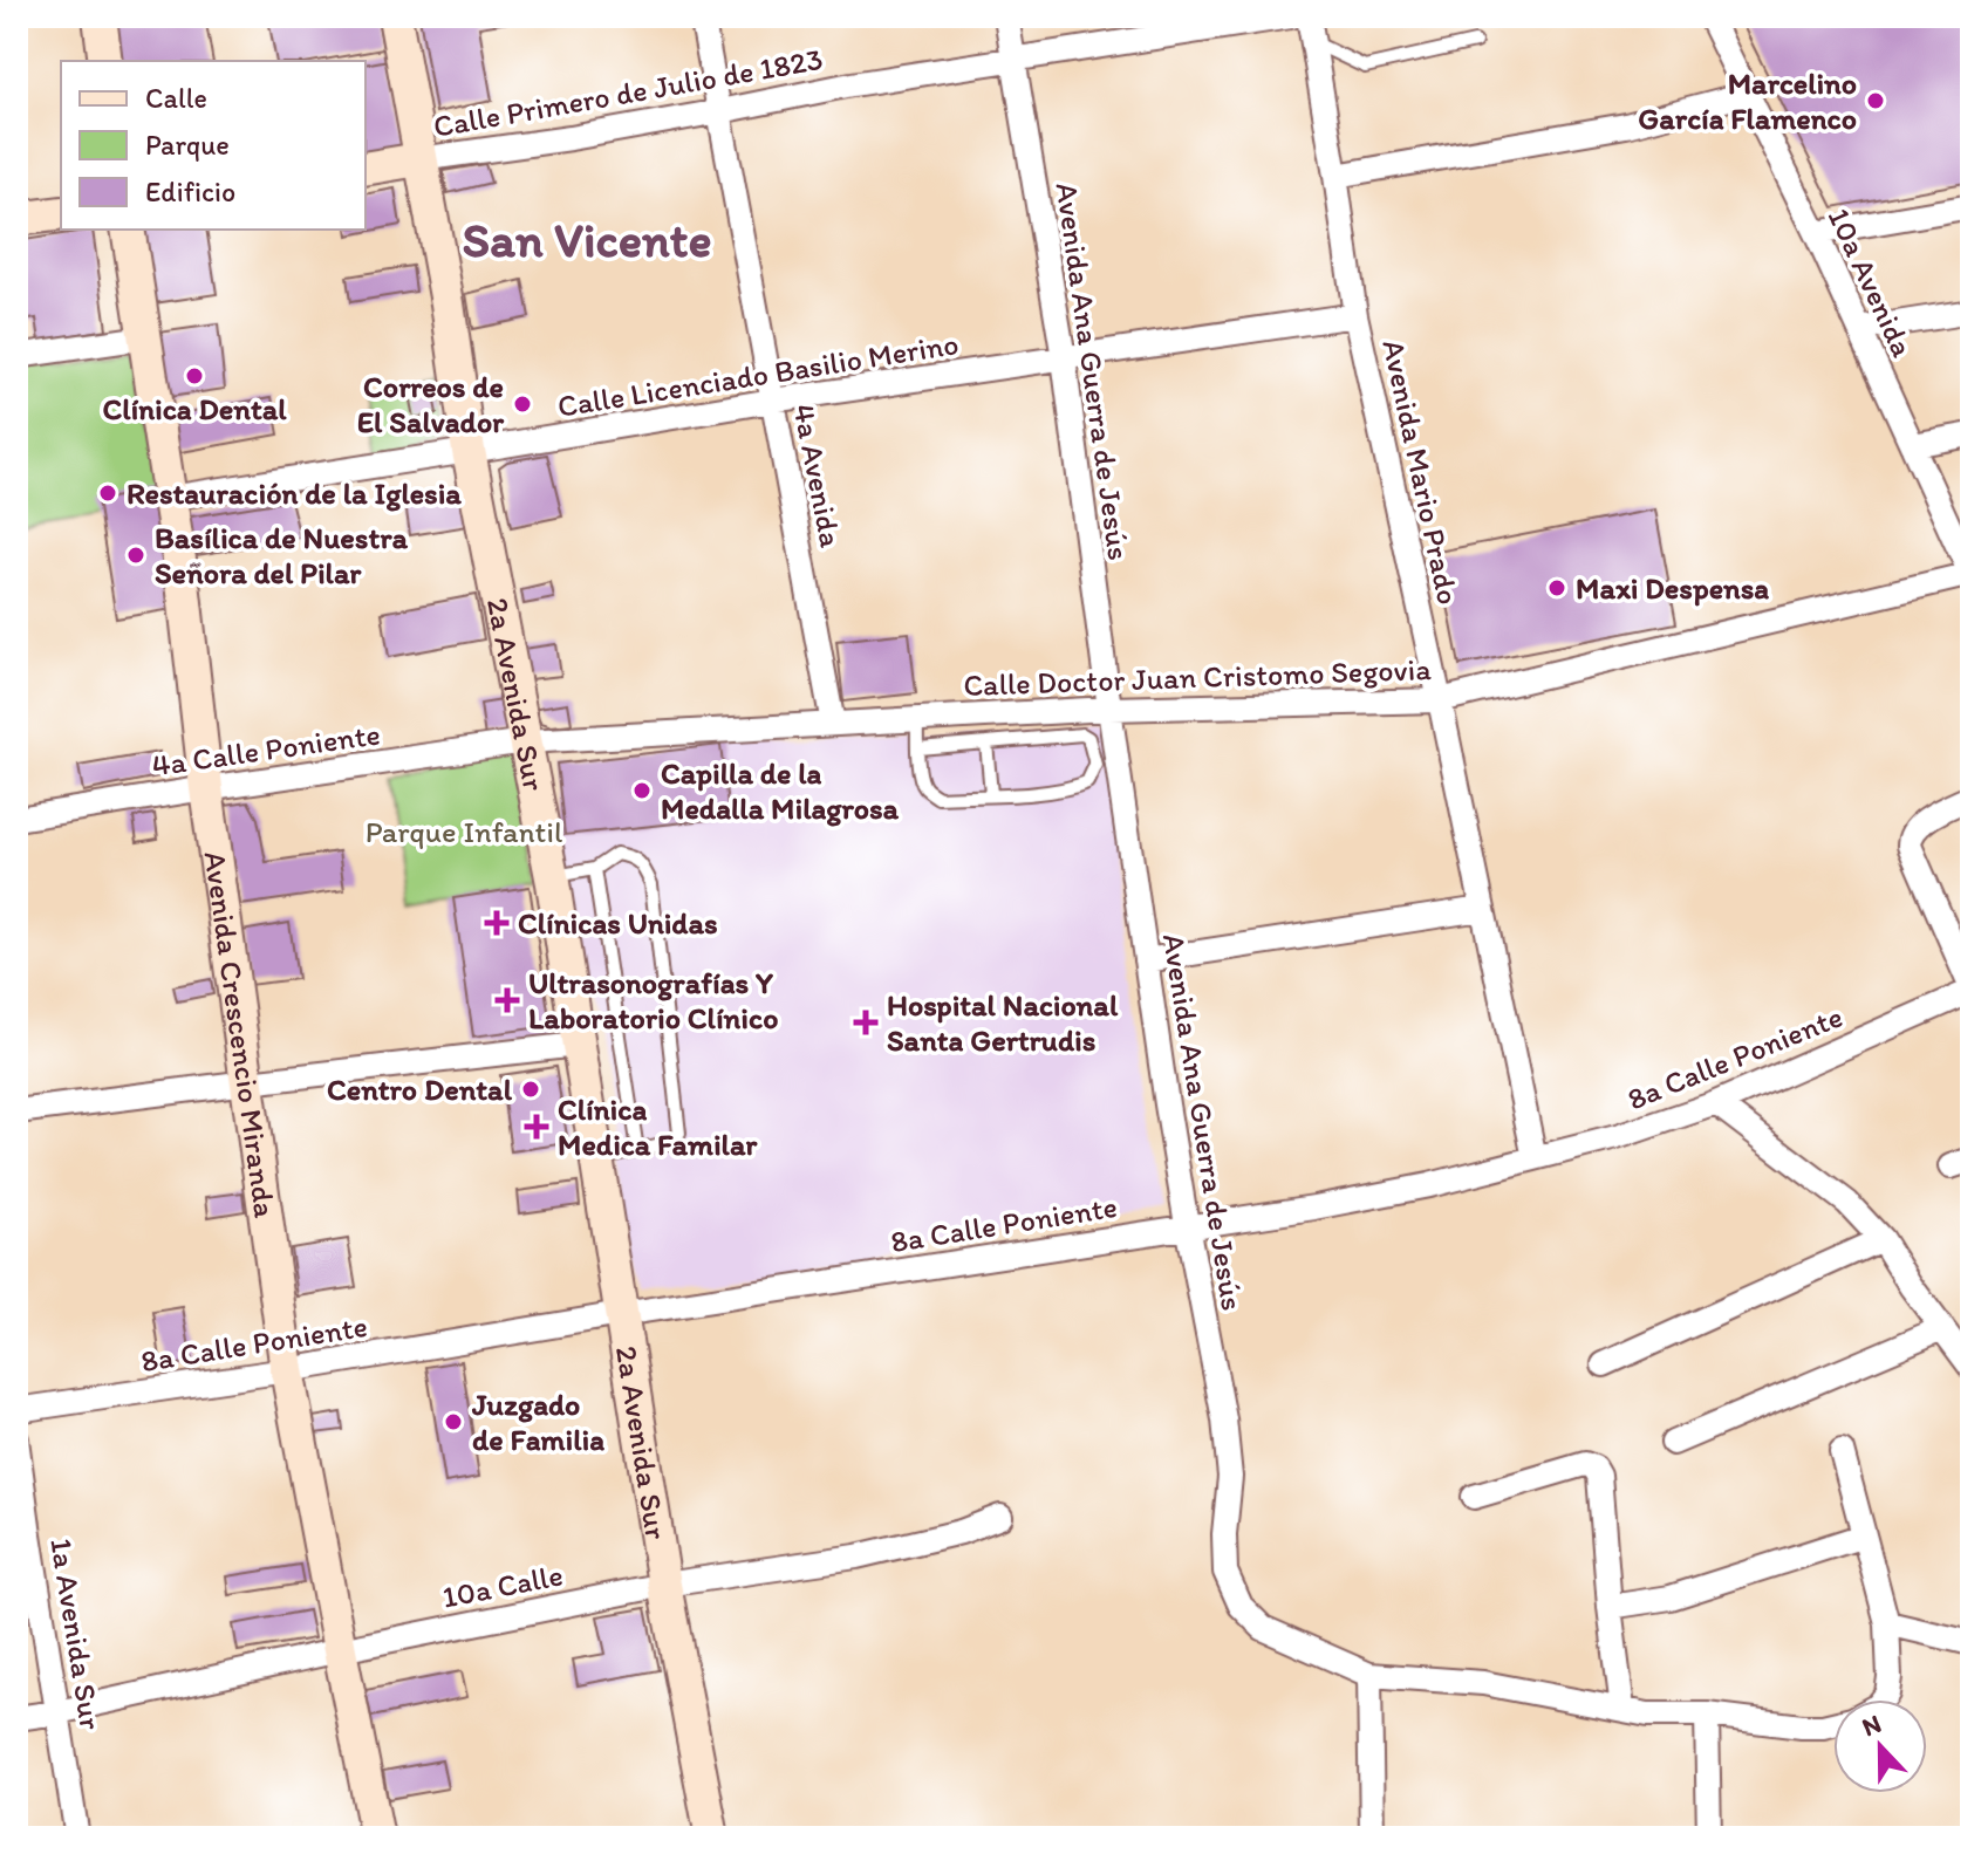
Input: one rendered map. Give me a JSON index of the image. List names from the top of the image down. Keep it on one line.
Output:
{"streets":{"main road":["2a Avenida Sur","Avenida Crescencio Miranda"],"street":["Calle Primero de Julio de 1823","10a Avenida","Avenida Ana Guerra de Jesús","Calle Licenciado Basilio Merino","Avenida Mario Prado","4a Avenida","Calle Doctor Juan Cristomo Segovia","4a Calle Poniente","8a Calle Poniente","10a Calle","1a Avenida Sur"]},"crossings":[["Calle Primero de Julio de 1823","Avenida Ana Guerra de Jesús"],["Calle Primero de Julio de 1823","4a Avenida"],["Calle Primero de Julio de 1823","2a Avenida Sur"],["10a Avenida","Calle Doctor Juan Cristomo Segovia"],["Avenida Ana Guerra de Jesús","Calle Licenciado Basilio Merino"],["Avenida Ana Guerra de Jesús","Calle Doctor Juan Cristomo Segovia"],["Avenida Ana Guerra de Jesús","8a Calle Poniente"],["Calle Licenciado Basilio Merino","Avenida Mario Prado"],["Calle Licenciado Basilio Merino","4a Avenida"],["Calle Licenciado Basilio Merino","2a Avenida Sur"],["Calle Licenciado Basilio Merino","Avenida Crescencio Miranda"],["Avenida Mario Prado","Calle Doctor Juan Cristomo Segovia"],["Avenida Mario Prado","8a Calle Poniente"],["4a Avenida","Calle Doctor Juan Cristomo Segovia"],["Calle Doctor Juan Cristomo Segovia","2a Avenida Sur"],["Calle Doctor Juan Cristomo Segovia","4a Calle Poniente"],["2a Avenida Sur","4a Calle Poniente"],["2a Avenida Sur","8a Calle Poniente"],["2a Avenida Sur","10a Calle"],["4a Calle Poniente","Avenida Crescencio Miranda"],["Avenida Crescencio Miranda","8a Calle Poniente"],["Avenida Crescencio Miranda","10a Calle"],["10a Calle","1a Avenida Sur"]],"districts":["San Vicente"],"parks":["Parque Infantil"],"places":{"other":["Marcelino García Flamenco","Clínica Dental","Correos de El Salvador","Restauración de la Iglesia","Basílica de Nuestra Señora del Pilar","Maxi Despensa","Capilla de la Medalla Milagrosa","Centro Dental","Juzgado de Familia"],"health":["Clínicas Unidas","Ultrasonografías Y Laboratorio Clínico","Hospital Nacional Santa Gertrudis","Clínica Medica Familar"]},"legend":["Calle","Parque","Edificio"],"north":"top"}
